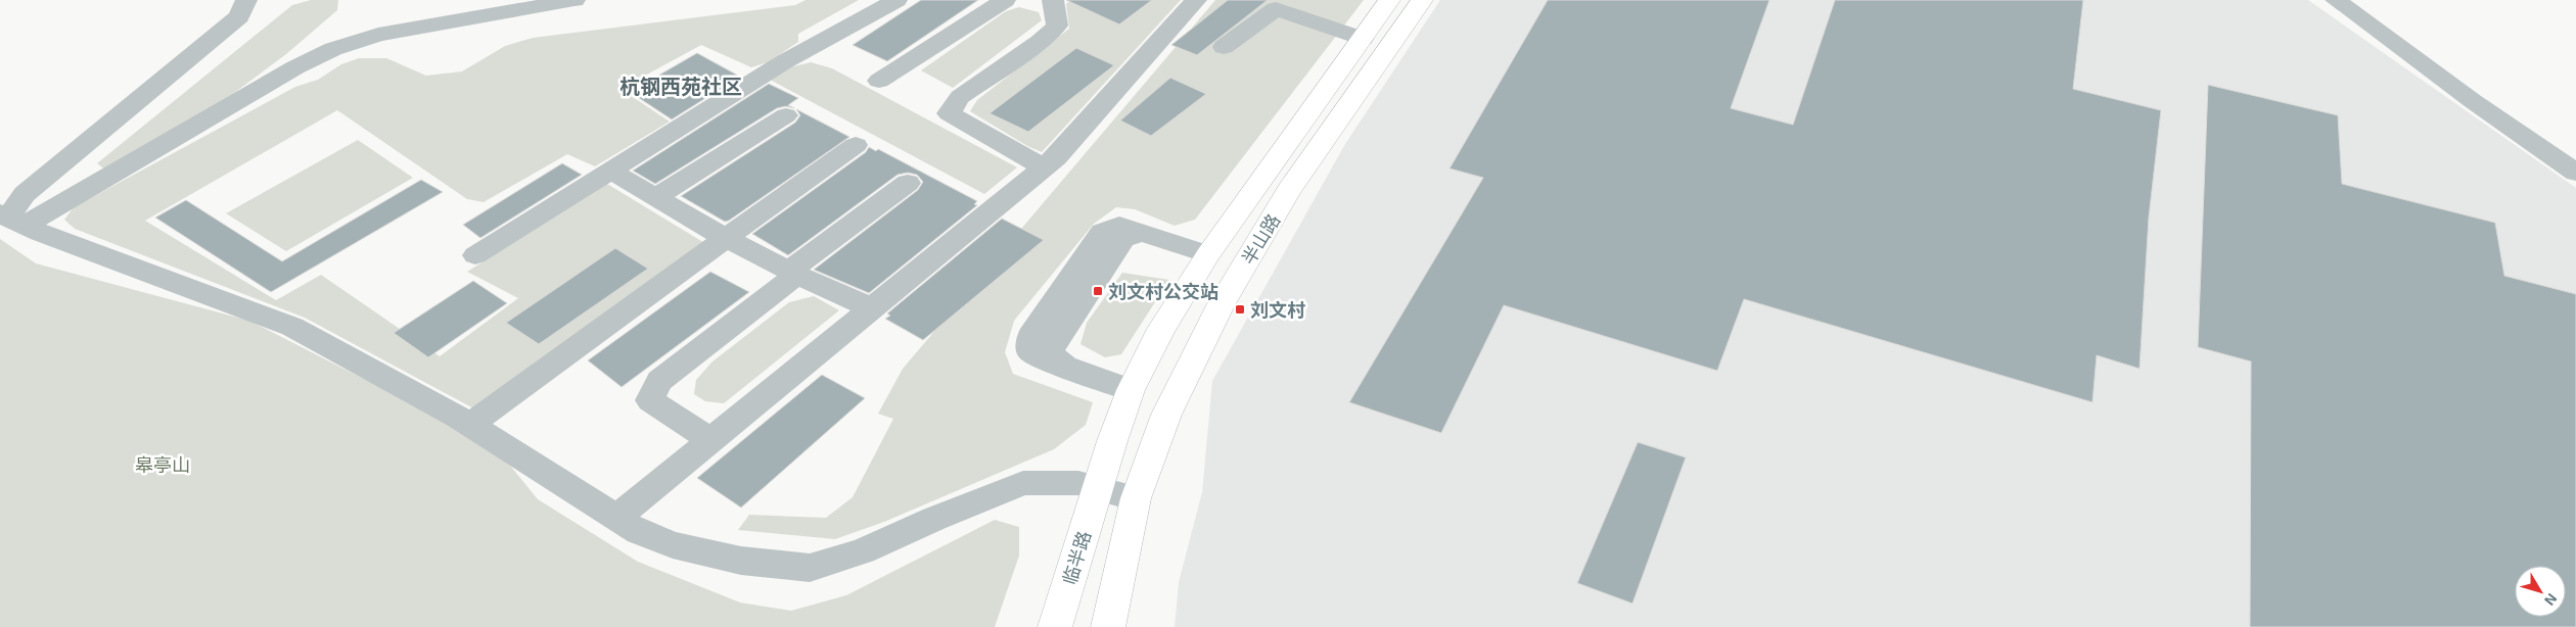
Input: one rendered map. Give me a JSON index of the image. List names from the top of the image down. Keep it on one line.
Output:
{"streets":{"main road":["半山路","临半路"]},"crossings":[["半山路","临半路"]],"districts":["杭钢西苑社区"],"parks":["皋亭山"],"places":{"transit":["刘文村公交站","刘文村"]},"north":"bottom right"}
